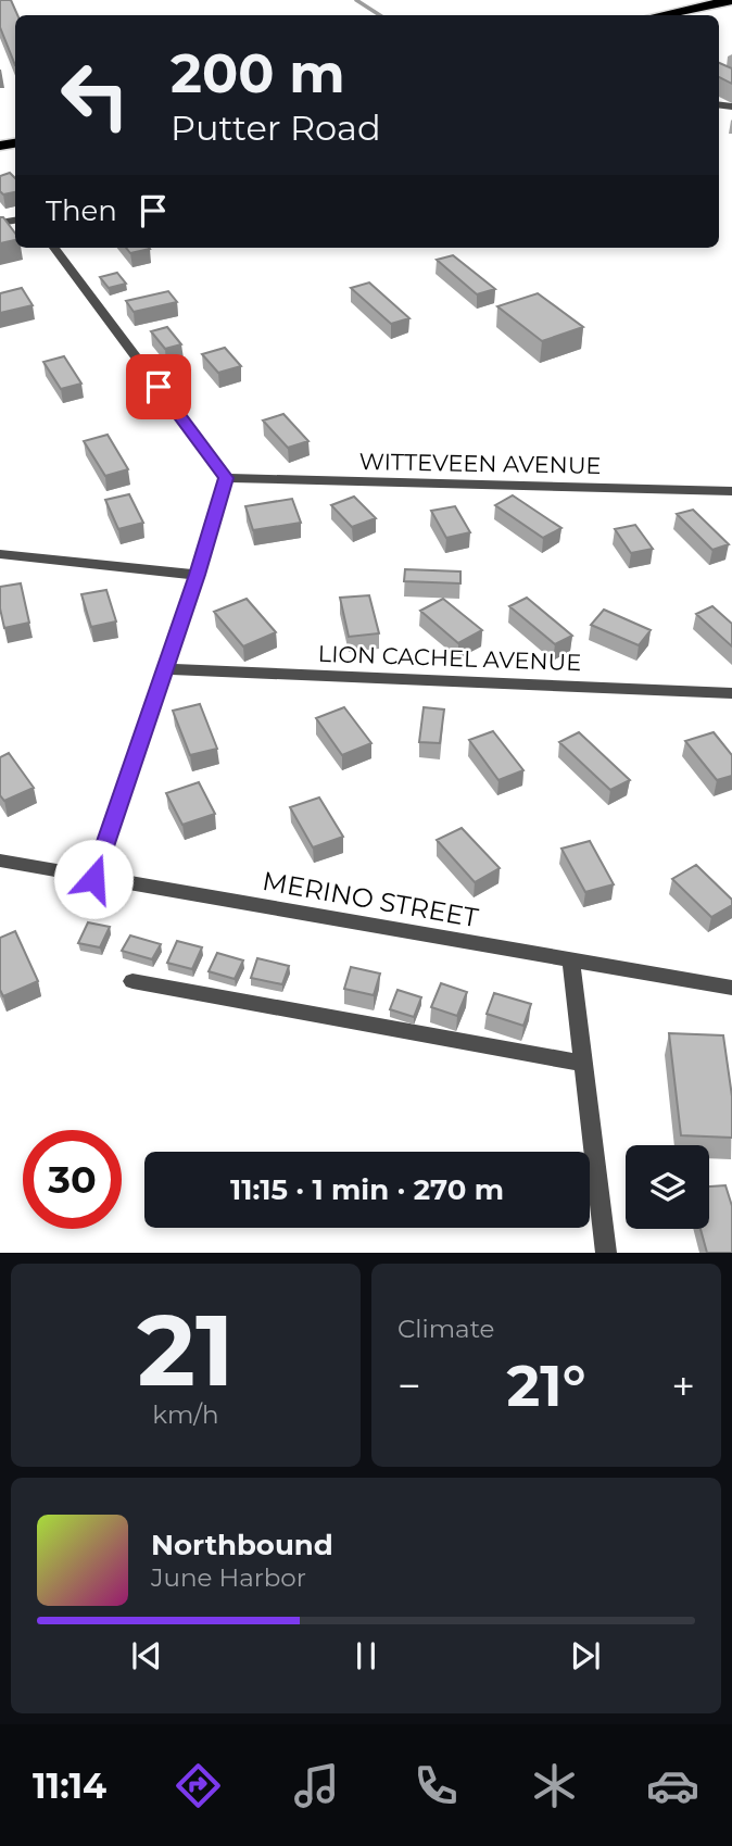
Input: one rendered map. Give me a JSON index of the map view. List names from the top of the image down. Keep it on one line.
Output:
{"streets":{"street":["WITTEVEEN AVENUE","LION CACHEL AVENUE","MERINO STREET"]},"page":{"turn":["200 m","Putter Road"],"then":"Then","limit":"30","trip":"11:15 · 1 min · 270 m","tile":[["21","km/h"],"Climate"],"heat":["−","21°","+"],"song":["Northbound","June Harbor"],"tabs":"11:14"}}
